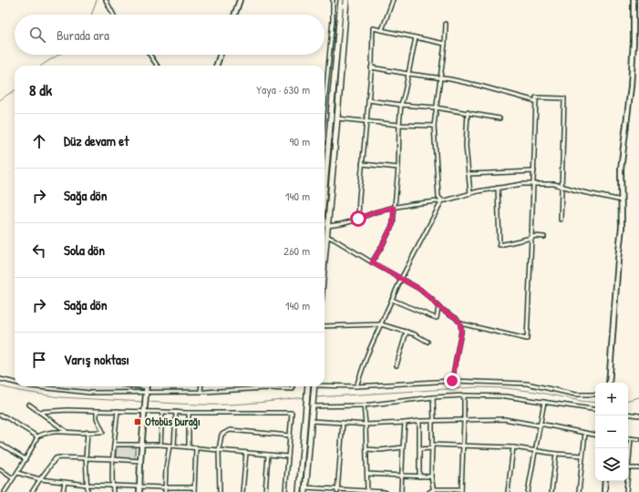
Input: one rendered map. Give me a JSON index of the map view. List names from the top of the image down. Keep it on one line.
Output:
{"places":{"transit":["Otobüs Durağı"]},"page":{"search":"Burada ara","heading":["8 dk","Yaya · 630 m"],"list":[["Düz devam et","90 m"],["Sağa dön","140 m"],["Sola dön","260 m"],["Sağa dön","140 m"],"Varış noktası"],"map_buttons":["+","−"]}}
